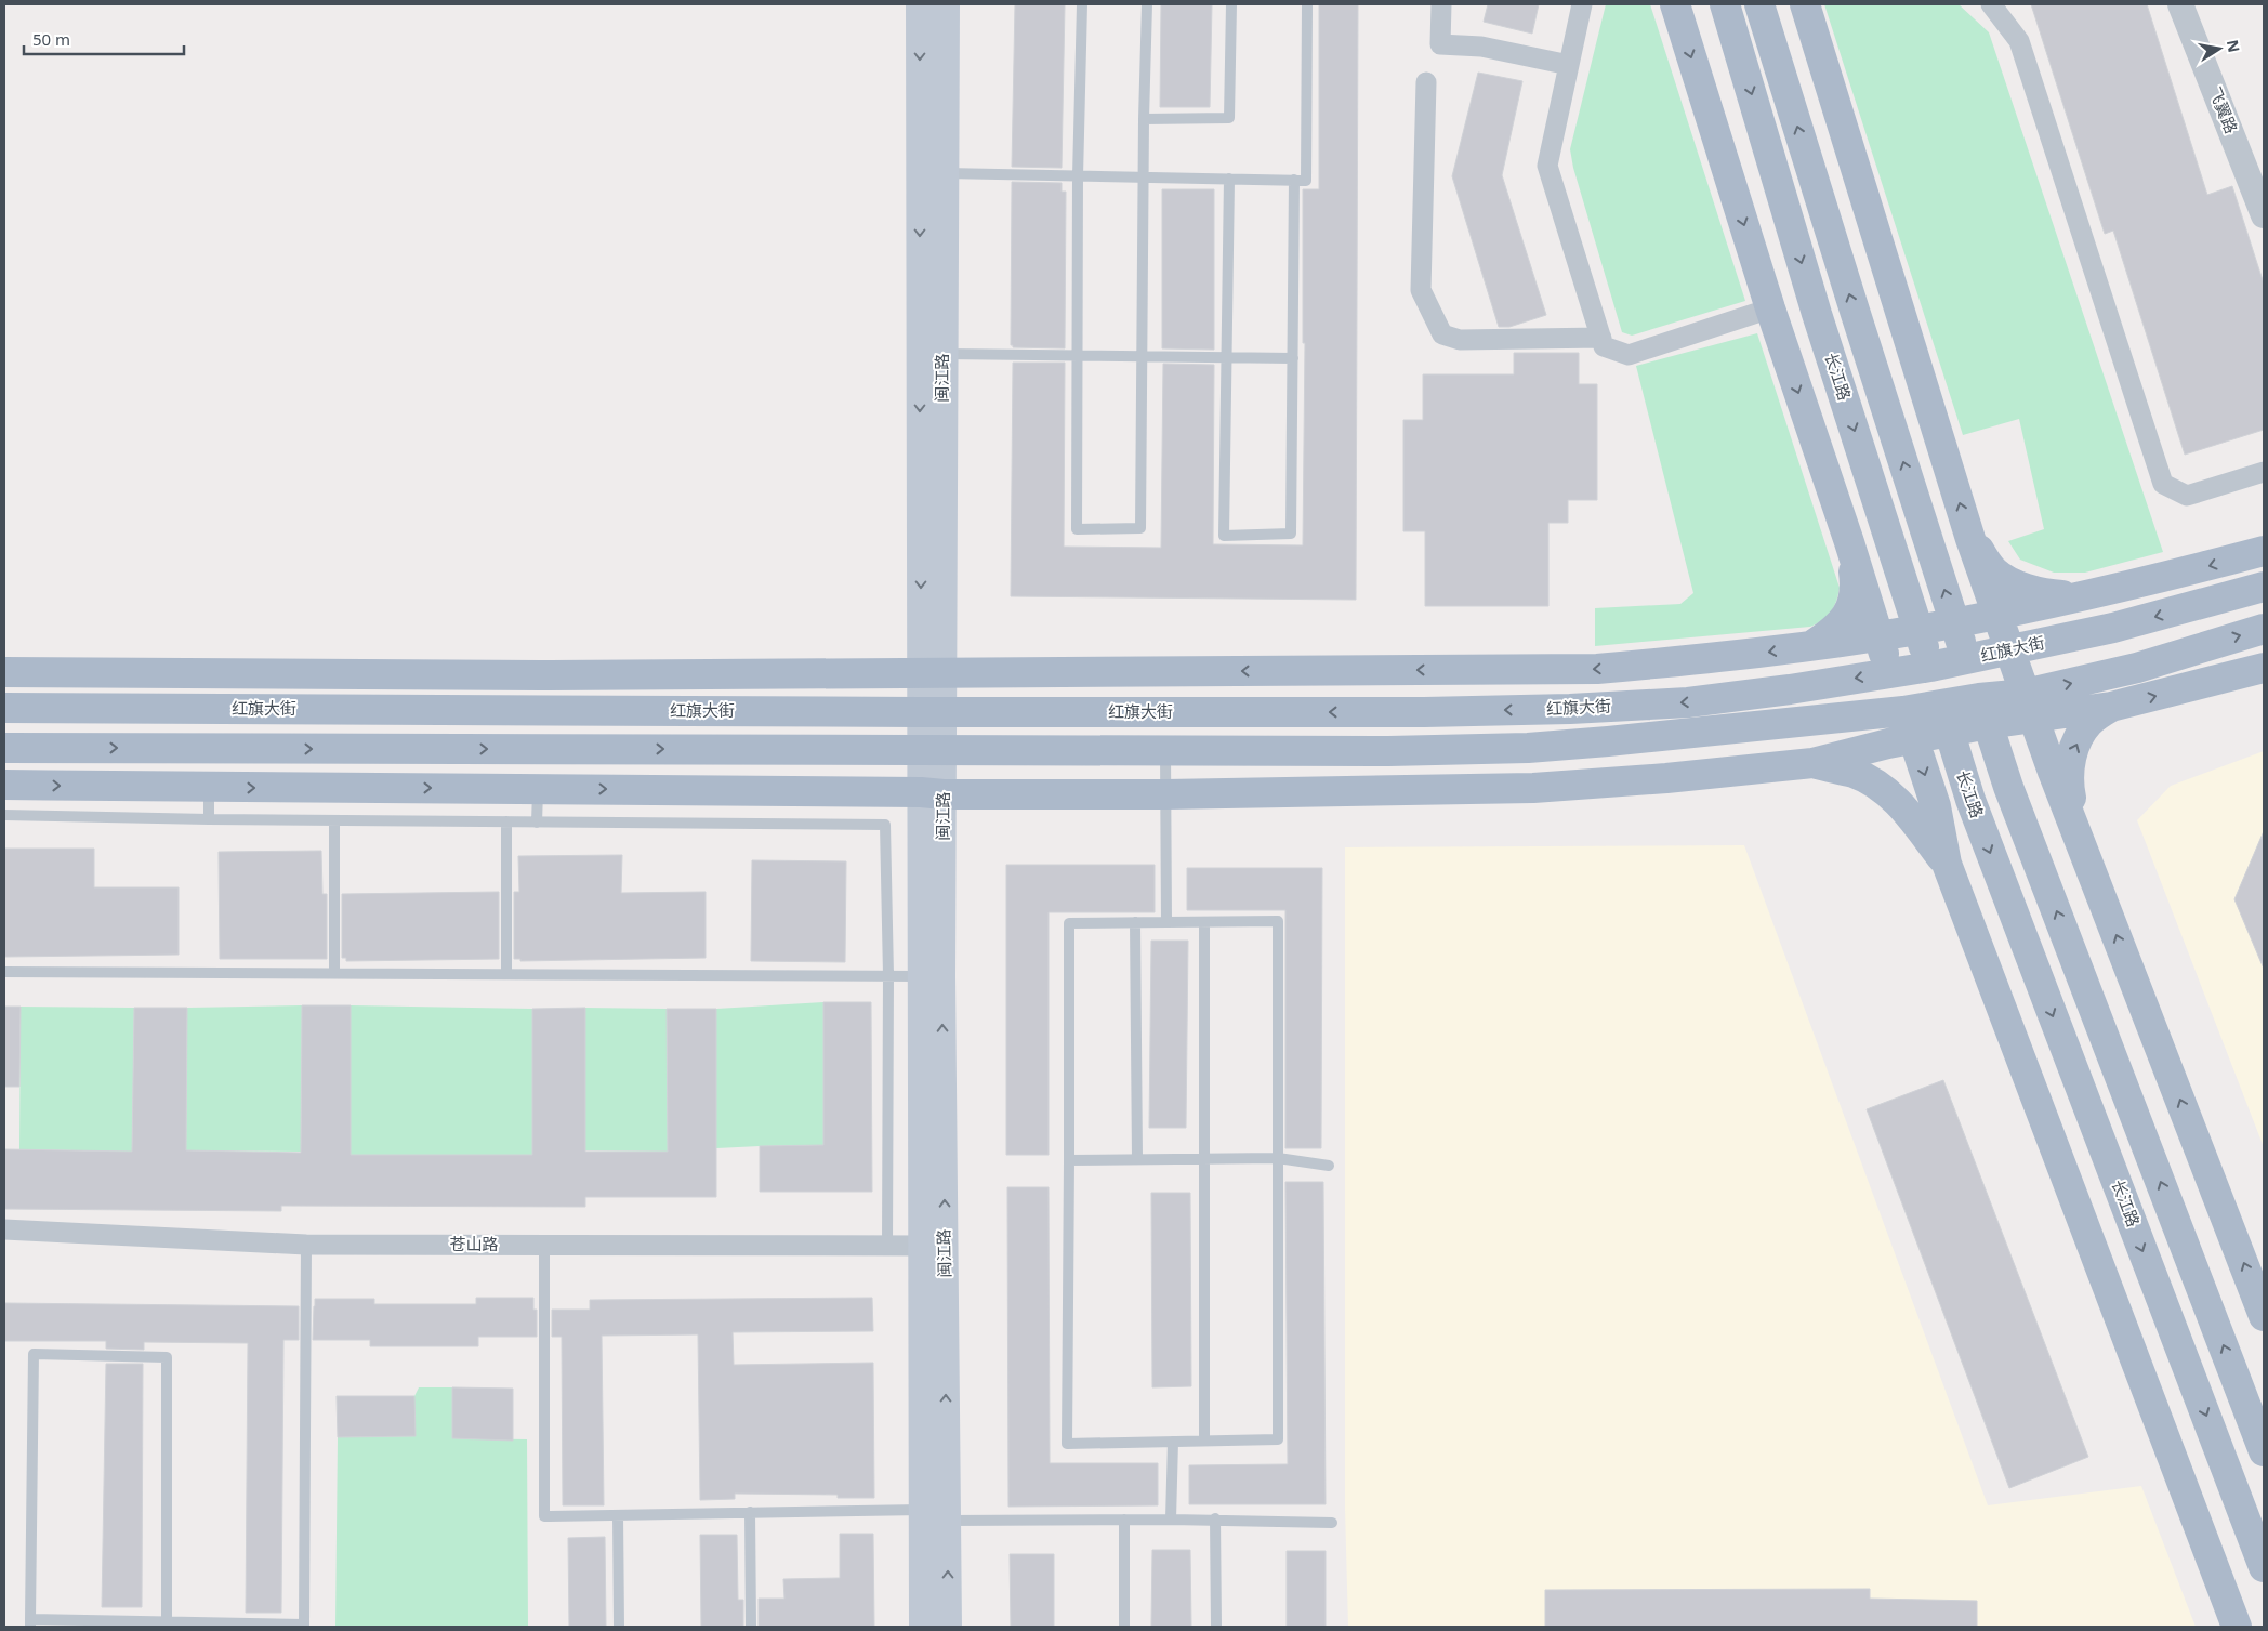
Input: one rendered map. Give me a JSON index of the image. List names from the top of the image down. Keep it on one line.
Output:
{"streets":{"main road":["长江路","闽江路","红旗大街"],"street":["飞翼路","苍山路"]},"crossings":[["长江路","红旗大街"],["闽江路","红旗大街"],["闽江路","苍山路"]],"scale_bar":"50 m","north":"right"}
